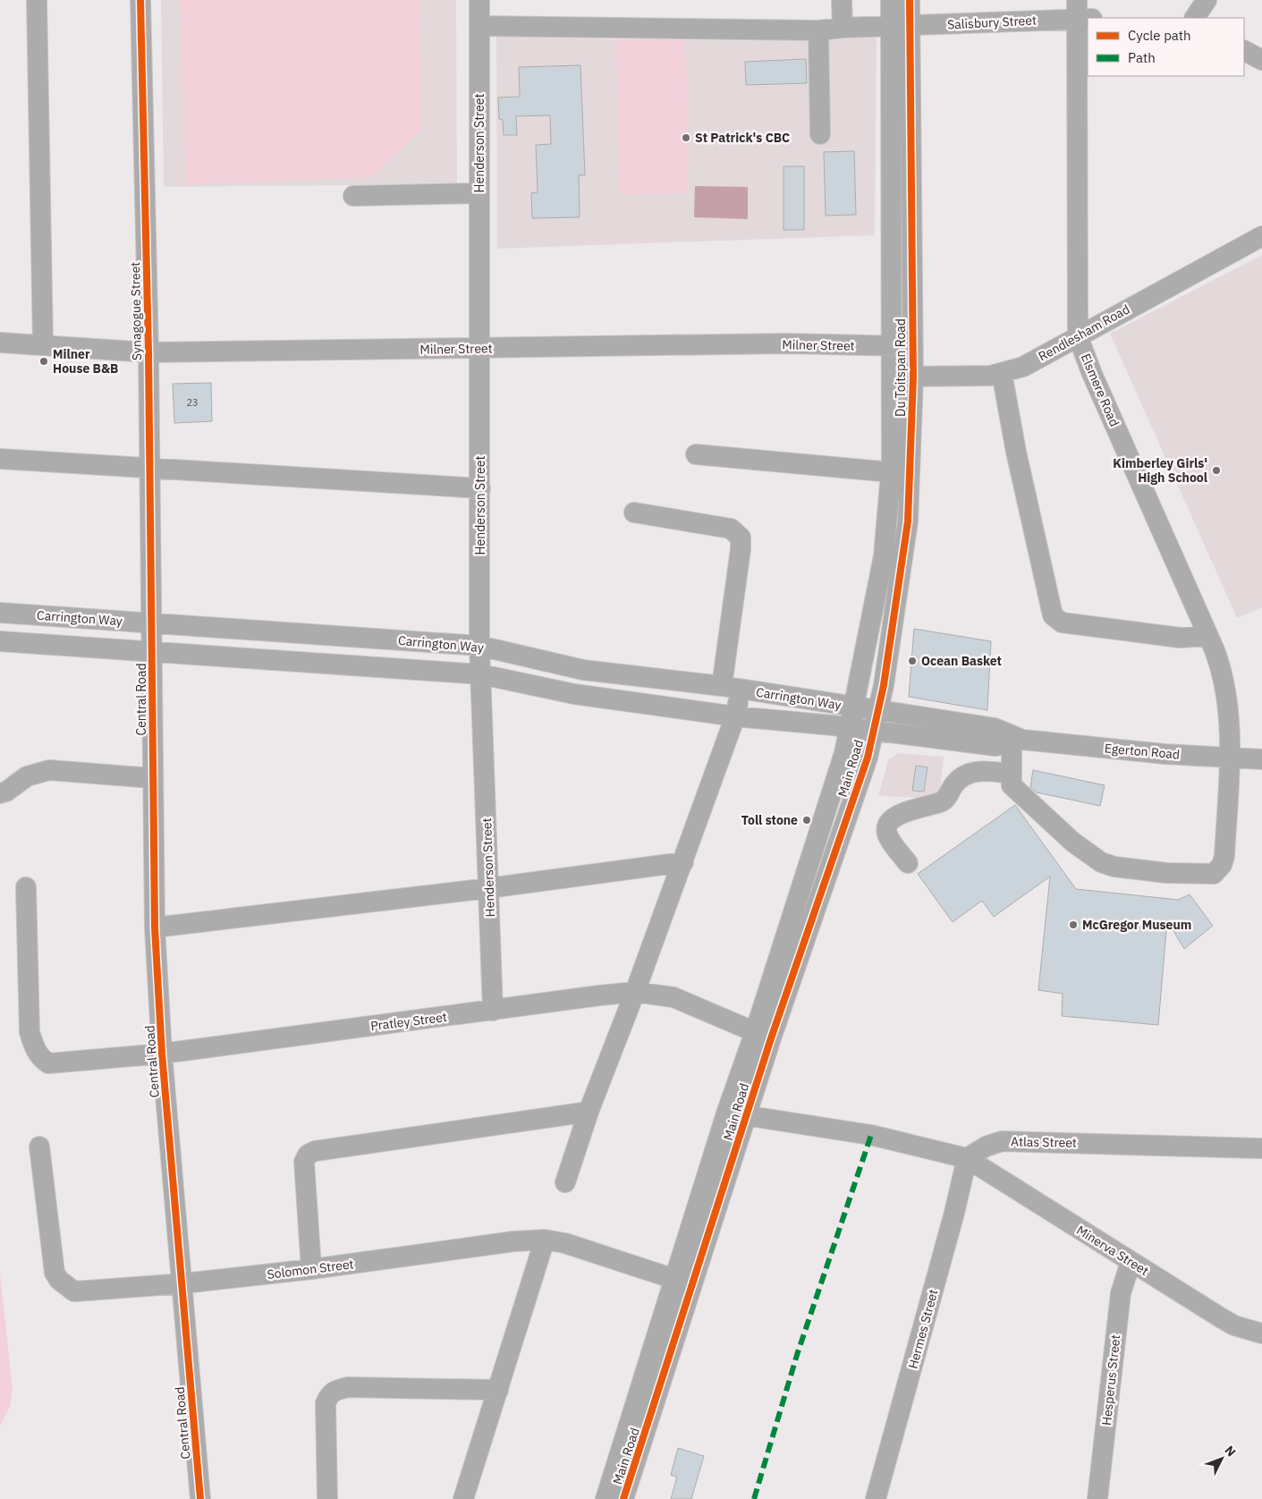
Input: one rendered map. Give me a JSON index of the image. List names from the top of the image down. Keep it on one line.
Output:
{"streets":{"street":["Salisbury Street","Henderson Street","Synagogue Street","Rendlesham Road","Milner Street","Du Toitspan Road","Elsmere Road","Carrington Way","Central Road","Egerton Road","Main Road","Pratley Street","Atlas Street","Minerva Street","Solomon Street","Hermes Street","Hesperus Street"]},"crossings":[["Salisbury Street","Henderson Street"],["Salisbury Street","Du Toitspan Road"],["Salisbury Street","Elsmere Road"],["Henderson Street","Milner Street"],["Henderson Street","Carrington Way"],["Henderson Street","Pratley Street"],["Synagogue Street","Milner Street"],["Synagogue Street","Carrington Way"],["Synagogue Street","Central Road"],["Rendlesham Road","Du Toitspan Road"],["Rendlesham Road","Elsmere Road"],["Milner Street","Du Toitspan Road"],["Du Toitspan Road","Carrington Way"],["Du Toitspan Road","Egerton Road"],["Du Toitspan Road","Main Road"],["Elsmere Road","Egerton Road"],["Carrington Way","Central Road"],["Carrington Way","Egerton Road"],["Carrington Way","Main Road"],["Central Road","Pratley Street"],["Central Road","Solomon Street"],["Egerton Road","Main Road"],["Main Road","Pratley Street"],["Main Road","Solomon Street"],["Atlas Street","Minerva Street"],["Atlas Street","Hermes Street"],["Minerva Street","Hermes Street"],["Minerva Street","Hesperus Street"]],"places":["St Patrick's CBC","Milner House B&B","Kimberley Girls' High School","Ocean Basket","Toll stone","McGregor Museum"],"house_numbers":["23"],"legend":["Cycle path","Path"],"north":"top right"}
